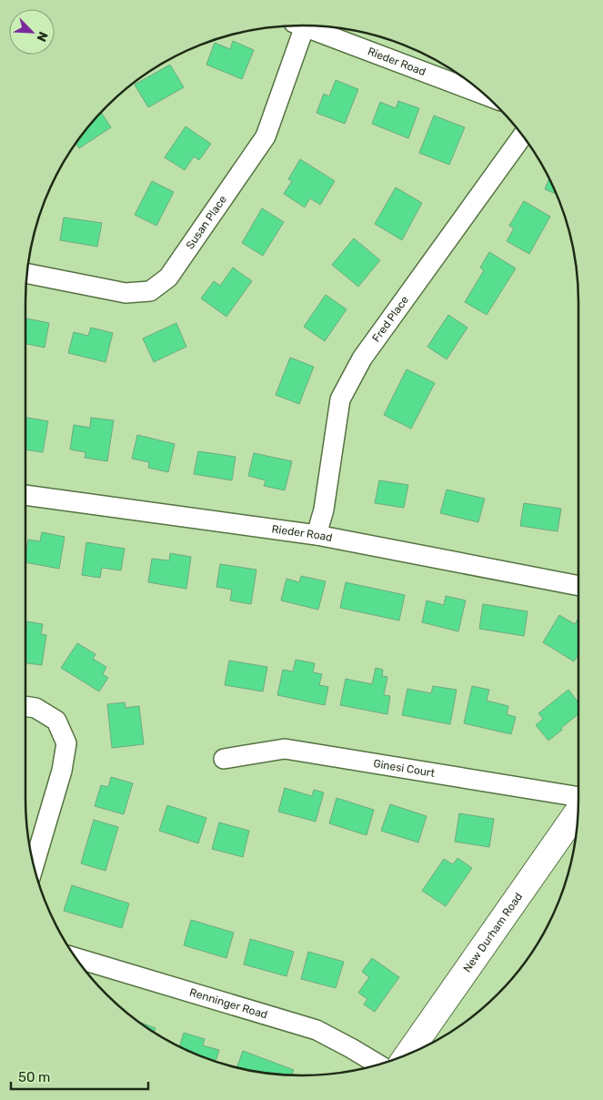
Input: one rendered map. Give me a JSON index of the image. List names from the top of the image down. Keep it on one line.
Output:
{"streets":{"main road":["New Durham Road"],"street":["Rieder Road","Susan Place","Fred Place","Ginesi Court","Renninger Road"]},"crossings":[["Rieder Road","Fred Place"]],"scale_bar":"50 m","north":"bottom right"}
